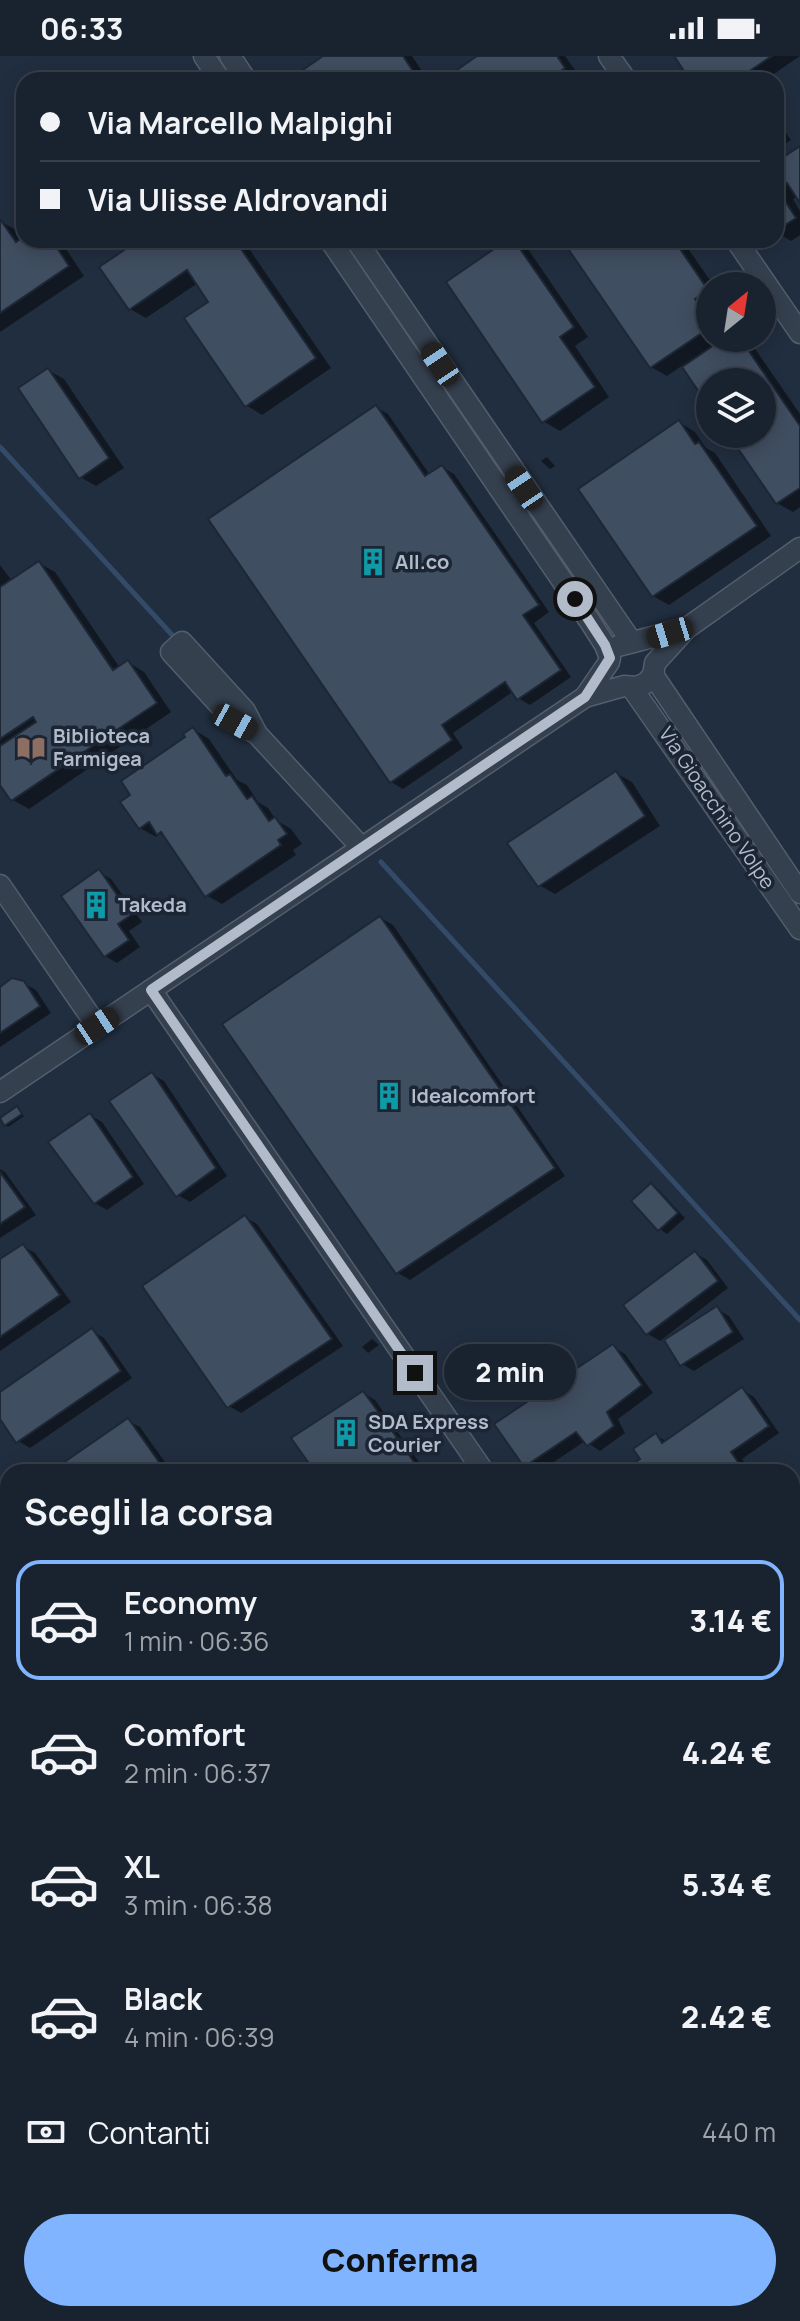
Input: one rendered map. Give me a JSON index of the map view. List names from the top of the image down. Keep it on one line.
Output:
{"streets":{"street":["Via Gioacchino Volpe"]},"places":{"building":["All.co","Takeda","Idealcomfort","SDA Express Courier"],"library":["Biblioteca Farmigea"]},"north":"top right","page":{"status":"06:33","banner":["Via Marcello Malpighi","Via Ulisse Aldrovandi"],"bubble":"2 min","heading":"Scegli la corsa","list":[{"name":"Economy","note":"1 min · 06:36","value":"3.14 €"},{"name":"Comfort","note":"2 min · 06:37","value":"4.24 €"},{"name":"XL","note":"3 min · 06:38","value":"5.34 €"},{"name":"Black","note":"4 min · 06:39","value":"2.42 €"}],"pay":["Contanti","440 m"],"buttons":"Conferma"}}
